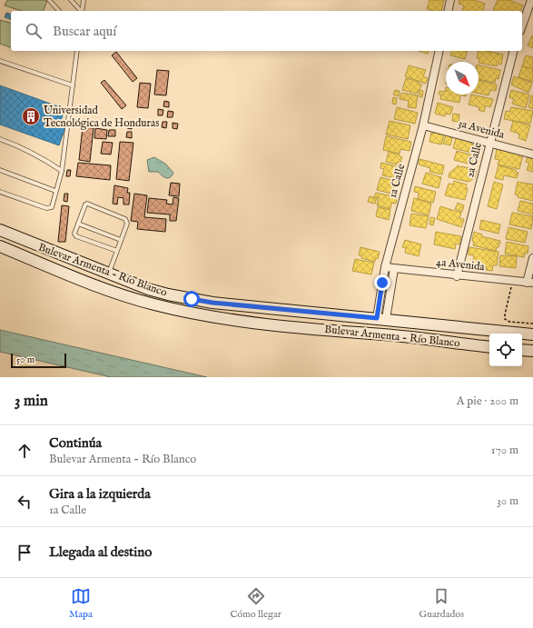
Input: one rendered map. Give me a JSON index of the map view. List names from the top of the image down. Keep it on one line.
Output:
{"streets":{"main road":["Bulevar Armenta - Río Blanco"],"street":["3a Avenida","2a Calle","1a Calle","4a Avenida"]},"crossings":[["3a Avenida","2a Calle"],["3a Avenida","1a Calle"],["2a Calle","4a Avenida"],["1a Calle","4a Avenida"],["1a Calle","Bulevar Armenta - Río Blanco"]],"places":{"building":["Universidad Tecnológica de Honduras"]},"scale_bar":"50 m","north":"bottom right","page":{"search":"Buscar aquí","scale":"50 m","heading":["3 min","A pie · 200 m"],"list":[["Continúa","Bulevar Armenta - Río Blanco","170 m"],["Gira a la izquierda","1a Calle","30 m"],"Llegada al destino"],"nav":["Mapa","Cómo llegar","Guardados"]}}
